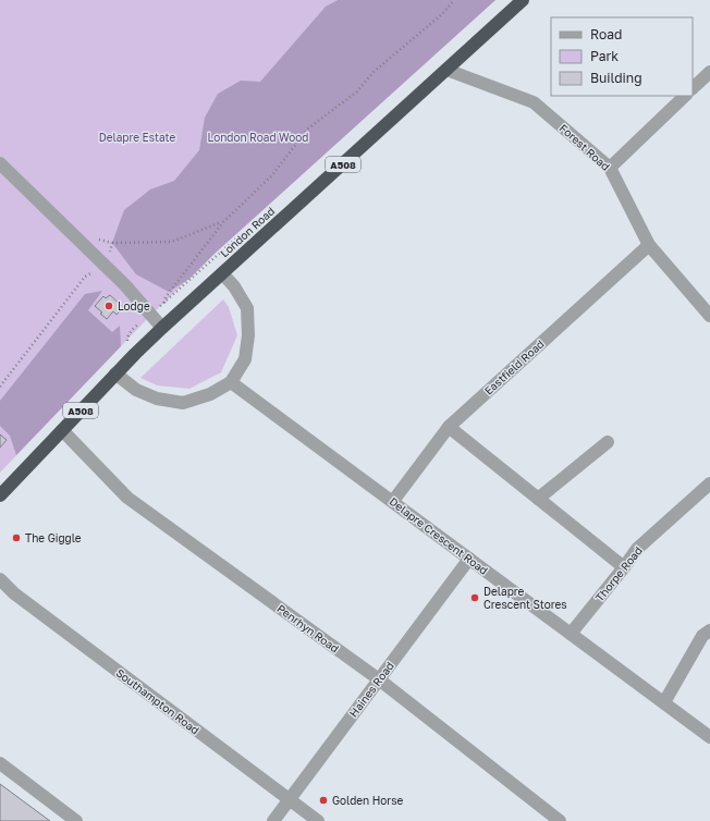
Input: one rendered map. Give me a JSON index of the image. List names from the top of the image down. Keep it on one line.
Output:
{"streets":{"highway":["A508","London Road"],"street":["Forest Road","Eastfield Road","Delapre Crescent Road","Thorpe Road","Penrhyn Road","Haines Road","Southampton Road"]},"crossings":[["Forest Road","London Road"],["Forest Road","Eastfield Road"],["London Road","Penrhyn Road"],["Eastfield Road","Delapre Crescent Road"],["Delapre Crescent Road","Thorpe Road"],["Delapre Crescent Road","Haines Road"],["Penrhyn Road","Haines Road"],["Haines Road","Southampton Road"]],"parks":["Delapre Estate","London Road Wood"],"places":["Lodge","The Giggle","Delapre Crescent Stores","Golden Horse"],"legend":["Road","Park","Building"]}
